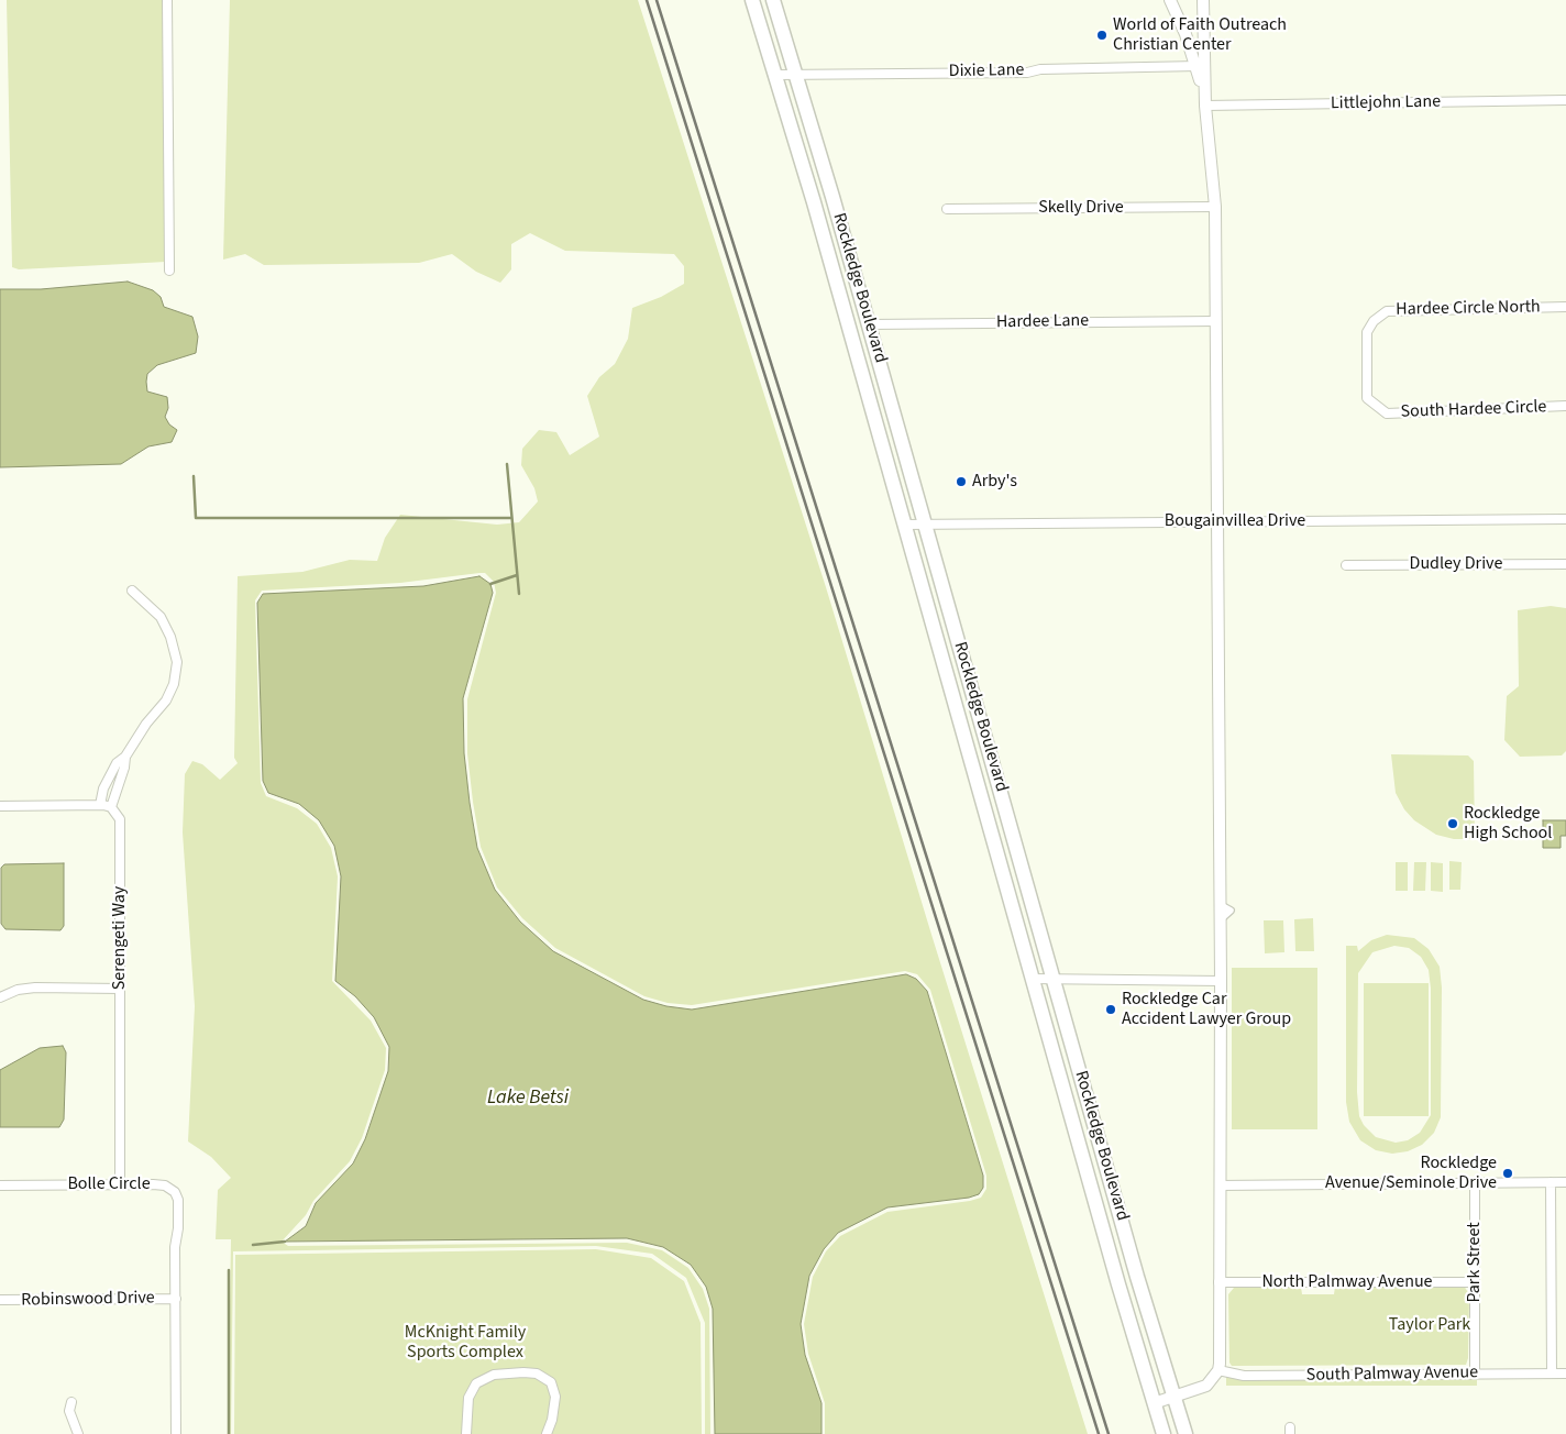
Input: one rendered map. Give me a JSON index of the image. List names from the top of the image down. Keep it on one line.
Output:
{"streets":{"main road":["Rockledge Boulevard"],"street":["Dixie Lane","Littlejohn Lane","Skelly Drive","Hardee Circle North","Hardee Lane","South Hardee Circle","Bougainvillea Drive","Dudley Drive","Serengeti Way","Bolle Circle","Park Street","North Palmway Avenue","Robinswood Drive","South Palmway Avenue"]},"crossings":[["Dixie Lane","Rockledge Boulevard"],["Rockledge Boulevard","Hardee Lane"],["Rockledge Boulevard","Bougainvillea Drive"],["Hardee Circle North","South Hardee Circle"],["Serengeti Way","Bolle Circle"],["Bolle Circle","Robinswood Drive"],["Park Street","North Palmway Avenue"],["Park Street","South Palmway Avenue"]],"water":["Lake Betsi"],"parks":["Taylor Park","McKnight Family Sports Complex"],"places":["World of Faith Outreach Christian Center","Arby's","Rockledge High School","Rockledge Car Accident Lawyer Group","Rockledge Avenue/Seminole Drive"]}
